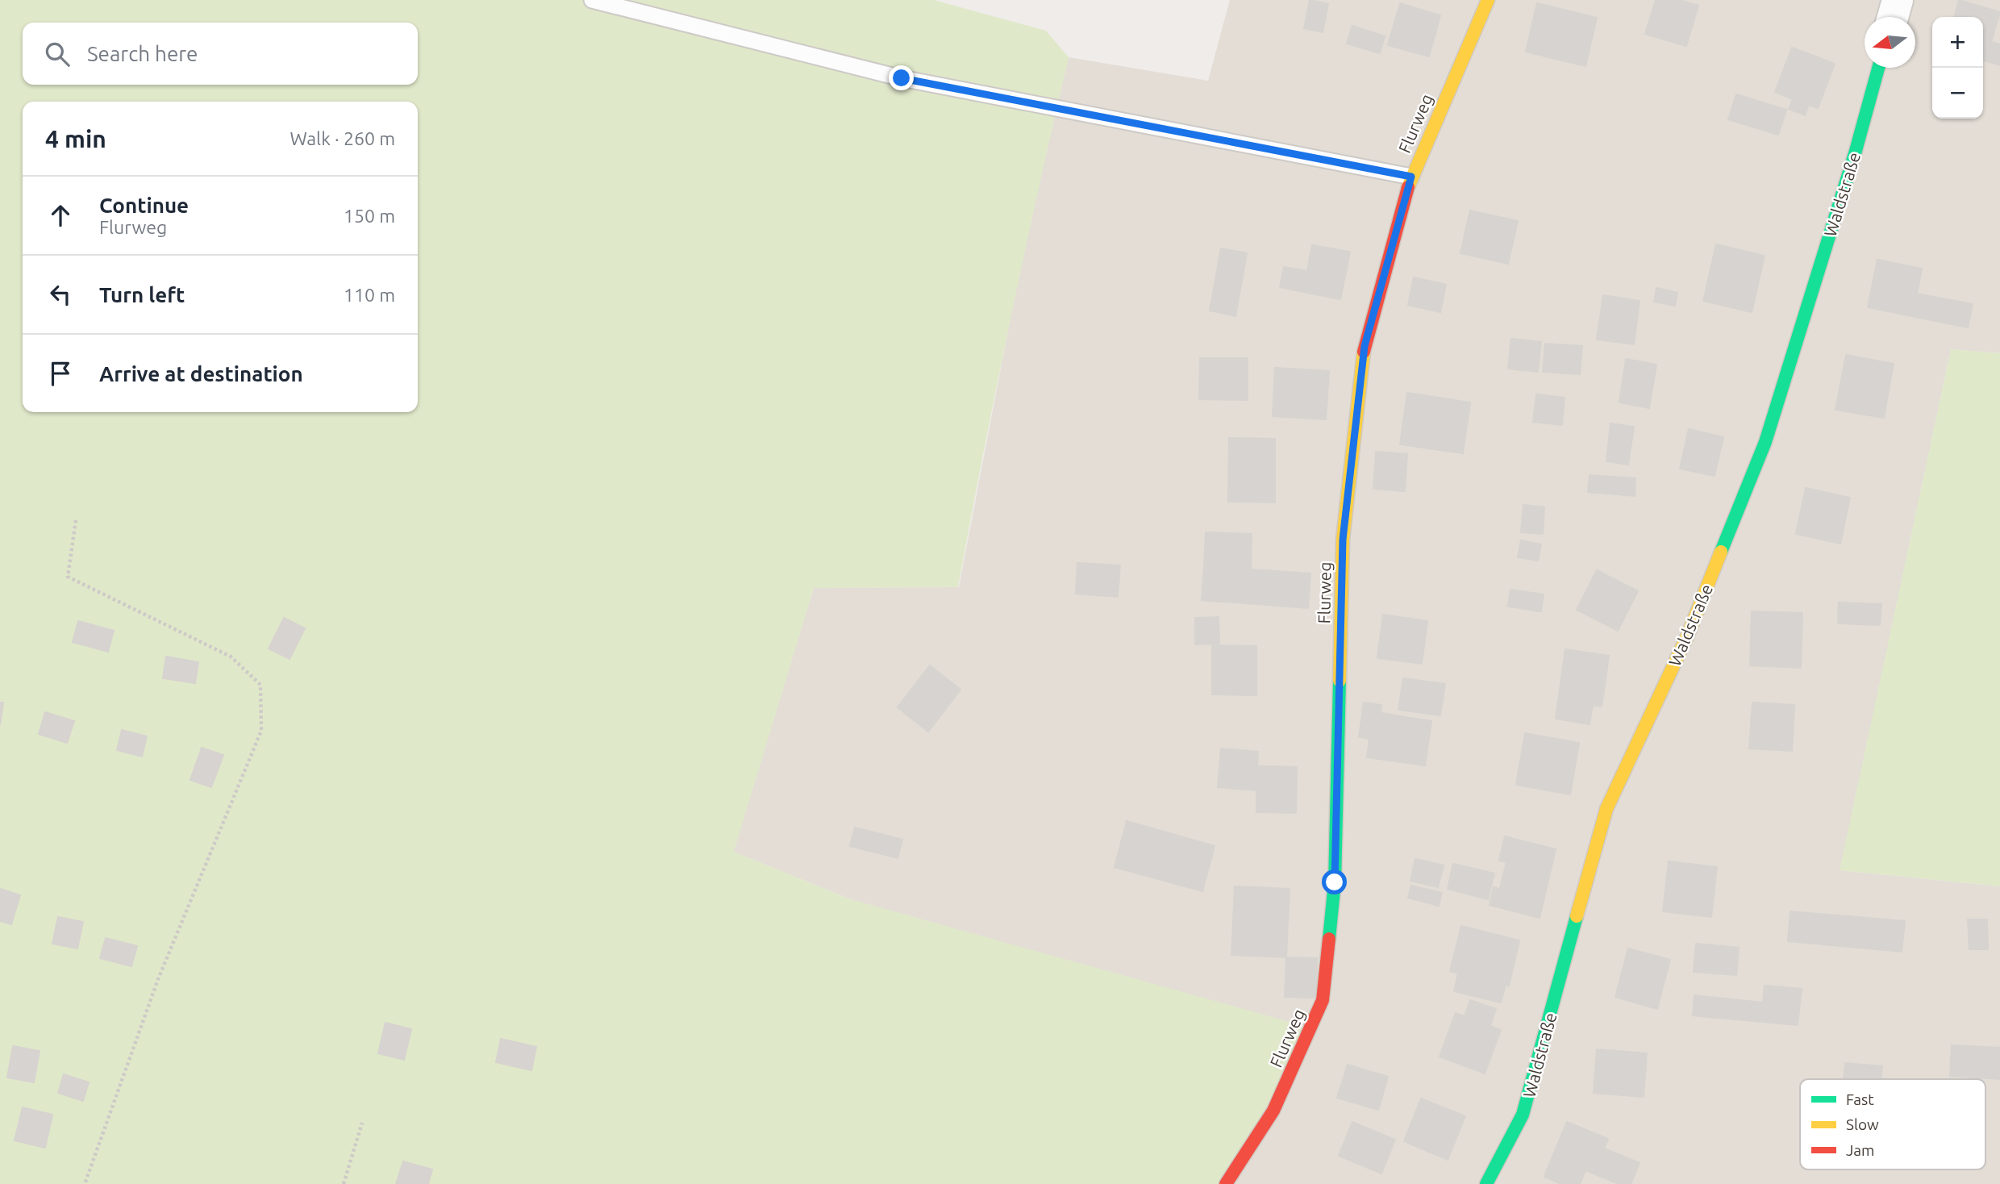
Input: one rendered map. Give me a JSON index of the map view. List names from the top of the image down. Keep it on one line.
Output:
{"streets":{"street":["Flurweg","Waldstraße"]},"legend":["Fast","Slow","Jam"],"north":"left","page":{"map_buttons":["+","−"],"search":"Search here","heading":["4 min","Walk · 260 m"],"list":[["Continue","Flurweg","150 m"],["Turn left","110 m"],"Arrive at destination"]}}
